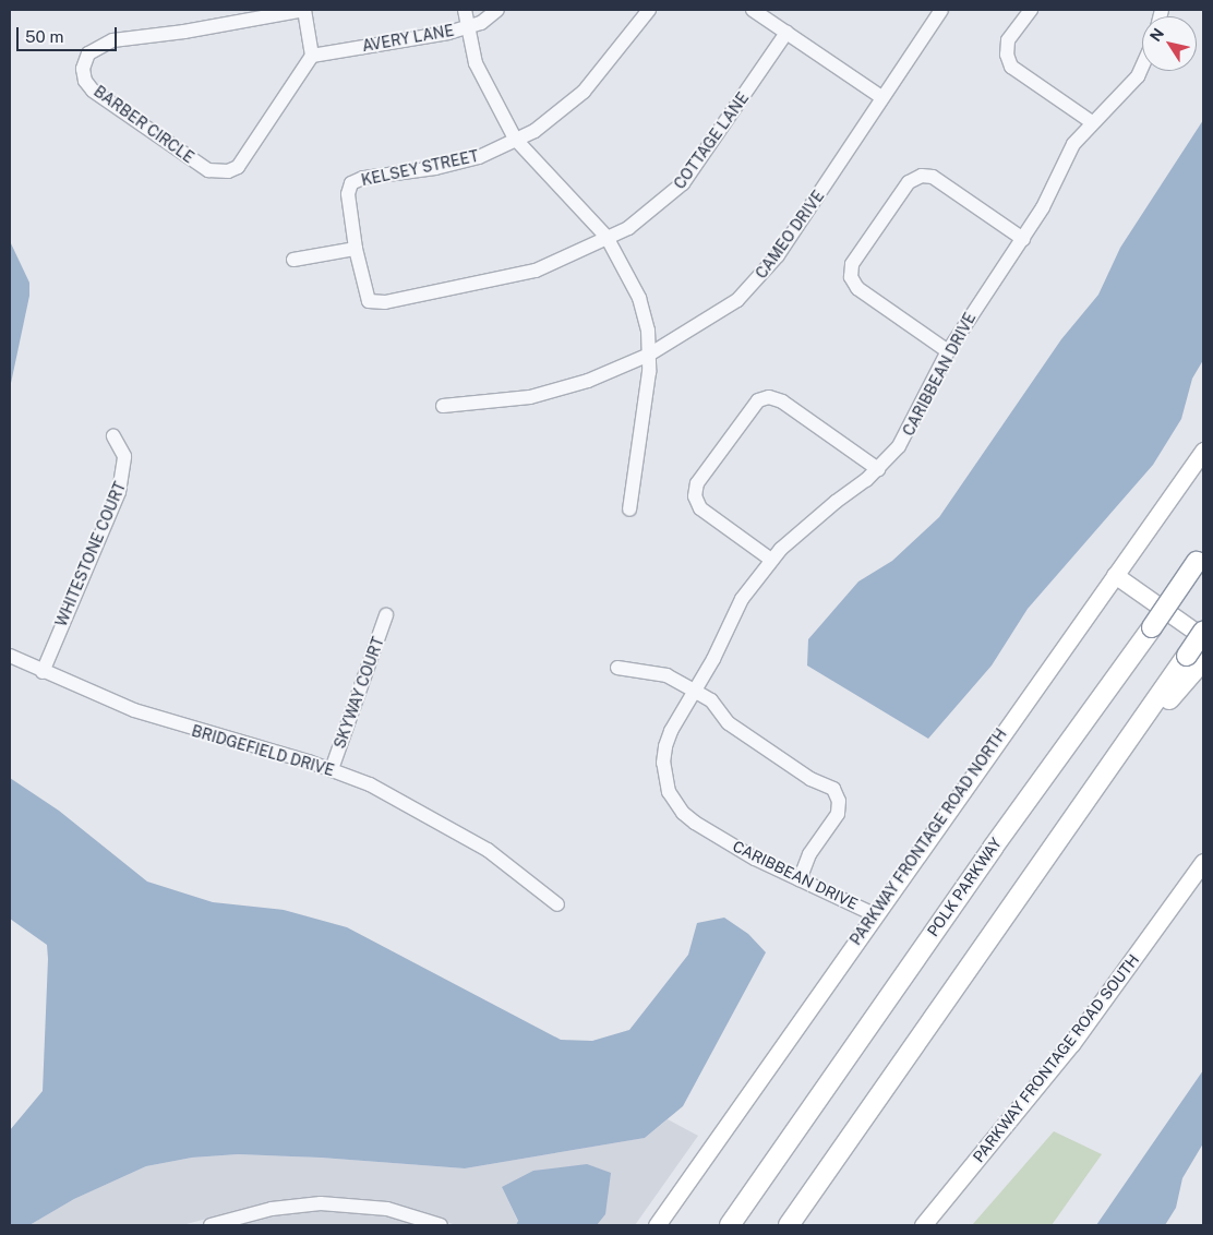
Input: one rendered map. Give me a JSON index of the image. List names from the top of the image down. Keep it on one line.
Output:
{"streets":{"highway":["POLK PARKWAY"],"main road":["PARKWAY FRONTAGE ROAD NORTH","PARKWAY FRONTAGE ROAD SOUTH"],"street":["AVERY LANE","BARBER CIRCLE","COTTAGE LANE","KELSEY STREET","CAMEO DRIVE","CARIBBEAN DRIVE","WHITESTONE COURT","SKYWAY COURT","BRIDGEFIELD DRIVE"]},"crossings":[["AVERY LANE","BARBER CIRCLE"],["COTTAGE LANE","KELSEY STREET"],["CARIBBEAN DRIVE","PARKWAY FRONTAGE ROAD NORTH"],["WHITESTONE COURT","BRIDGEFIELD DRIVE"],["SKYWAY COURT","BRIDGEFIELD DRIVE"]],"scale_bar":"50 m","north":"top left"}
